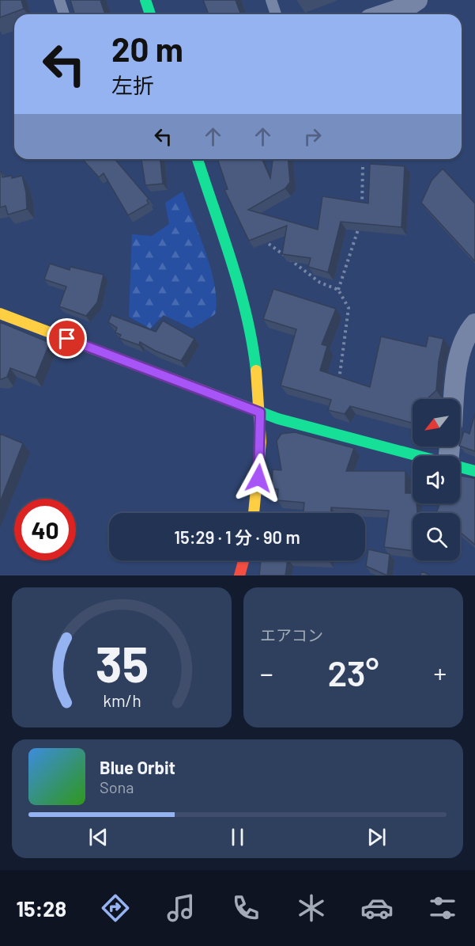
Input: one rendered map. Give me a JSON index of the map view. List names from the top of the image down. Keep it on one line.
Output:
{"north":"bottom left","page":{"turn":["20 m","左折"],"limit":"40","trip":"15:29 · 1 分 · 90 m","tile":"エアコン","heat":["−","23°","+"],"song":["Blue Orbit","Sona"],"tabs":"15:28","gauge":["35","km/h"]}}
